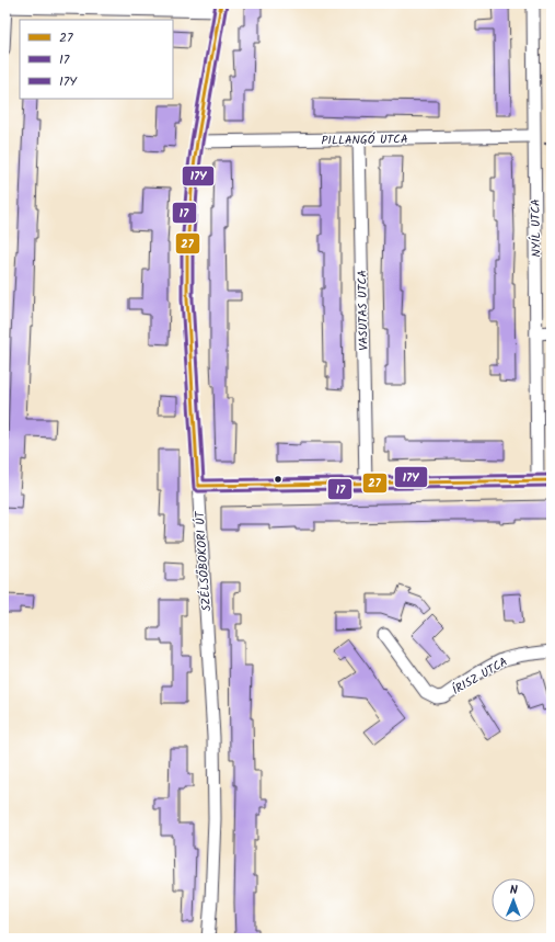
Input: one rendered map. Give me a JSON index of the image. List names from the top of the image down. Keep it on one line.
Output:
{"streets":{"street":["PILLANGÓ UTCA","NYÍL UTCA","VASUTAS UTCA","SZÉLSŐBOKORI ÚT","ÍRISZ UTCA"]},"crossings":[["PILLANGÓ UTCA","NYÍL UTCA"],["PILLANGÓ UTCA","VASUTAS UTCA"],["PILLANGÓ UTCA","SZÉLSŐBOKORI ÚT"]],"lines":["transit line 27","transit line 17","transit line 17Y"],"legend":["27","17","17Y"],"north":"top"}
